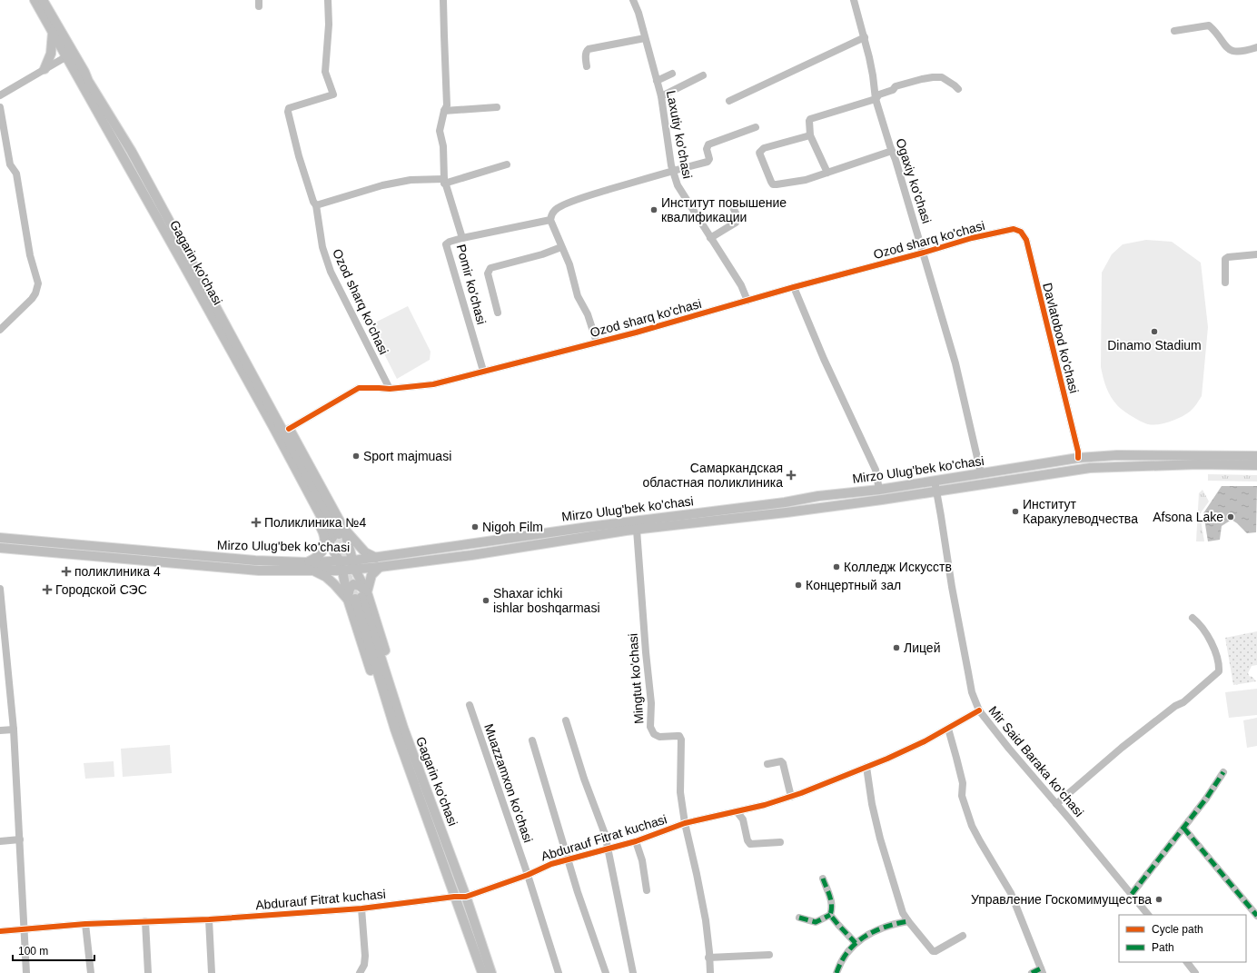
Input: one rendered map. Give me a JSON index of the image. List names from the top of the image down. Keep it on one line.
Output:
{"streets":{"main road":["Gagarin ko'chasi","Mirzo Ulug'bek ko'chasi"],"street":["Laxutiy ko'chasi","Ogaxiy ko'chasi","Ozod sharq ko'chasi","Pomir ko'chasi","Davlatobod ko'chasi","Mingtut ko'chasi","Mir Said Baraka ko'chasi","Muazzamxon ko'chasi","Abdurauf Fitrat kuchasi"]},"crossings":[["Laxutiy ko'chasi","Ozod sharq ko'chasi"],["Ogaxiy ko'chasi","Ozod sharq ko'chasi"],["Ogaxiy ko'chasi","Mirzo Ulug'bek ko'chasi"],["Ozod sharq ko'chasi","Pomir ko'chasi"],["Ozod sharq ko'chasi","Davlatobod ko'chasi"],["Gagarin ko'chasi","Abdurauf Fitrat kuchasi"],["Davlatobod ko'chasi","Mirzo Ulug'bek ko'chasi"],["Mirzo Ulug'bek ko'chasi","Mingtut ko'chasi"],["Mirzo Ulug'bek ko'chasi","Mir Said Baraka ko'chasi"],["Mingtut ko'chasi","Abdurauf Fitrat kuchasi"],["Mir Said Baraka ko'chasi","Abdurauf Fitrat kuchasi"],["Muazzamxon ko'chasi","Abdurauf Fitrat kuchasi"]],"places":{"other":["Институт повышение квалификации","Dinamo Stadium","Sport majmuasi","Институт Каракулеводчества","Afsona Lake","Nigoh Film","Колледж Искусств","Концертный зал","Shaxar ichki ishlar boshqarmasi","Лицей","Управление Госкомимущества"],"health":["Самаркандская областная поликлиника","Поликлиника №4","поликлиника 4","Городской СЭС"]},"legend":["Cycle path","Path"],"scale_bar":"100 m"}
